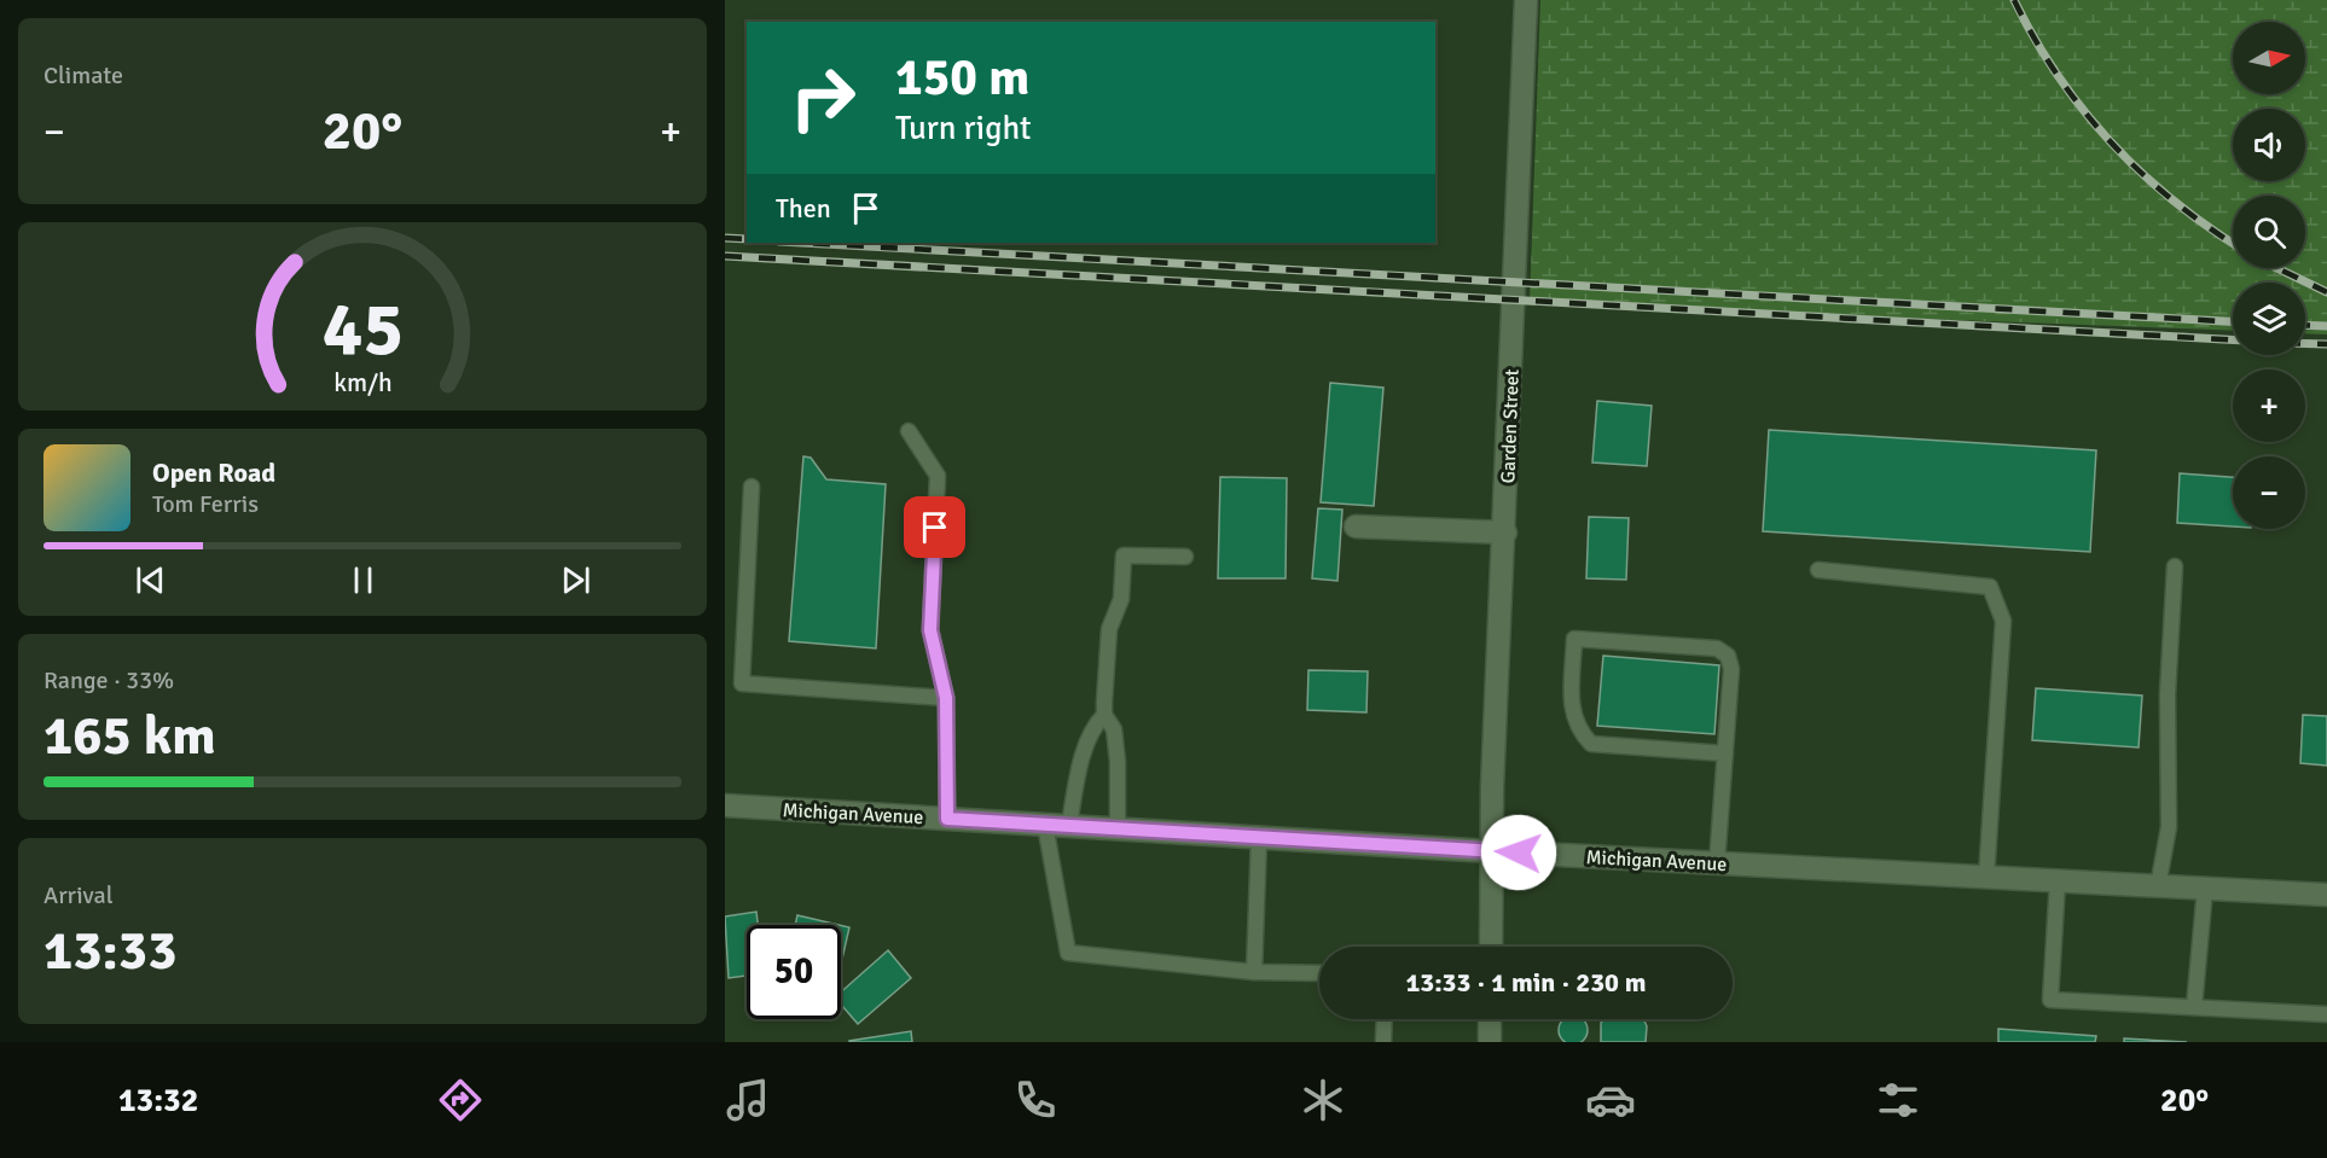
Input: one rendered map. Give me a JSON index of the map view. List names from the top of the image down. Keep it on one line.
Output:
{"streets":{"main road":["Garden Street","Michigan Avenue"]},"crossings":[["Garden Street","Michigan Avenue"]],"north":"right","page":{"tile":["Climate",["Range · 33%","165 km"],["Arrival","13:33"]],"map_buttons":["+","−"],"turn":["150 m","Turn right"],"heat":["−","20°","+"],"then":"Then","song":["Open Road","Tom Ferris"],"limit":"50","trip":"13:33 · 1 min · 230 m","tabs":["13:32","20°"],"gauge":["45","km/h"]}}
